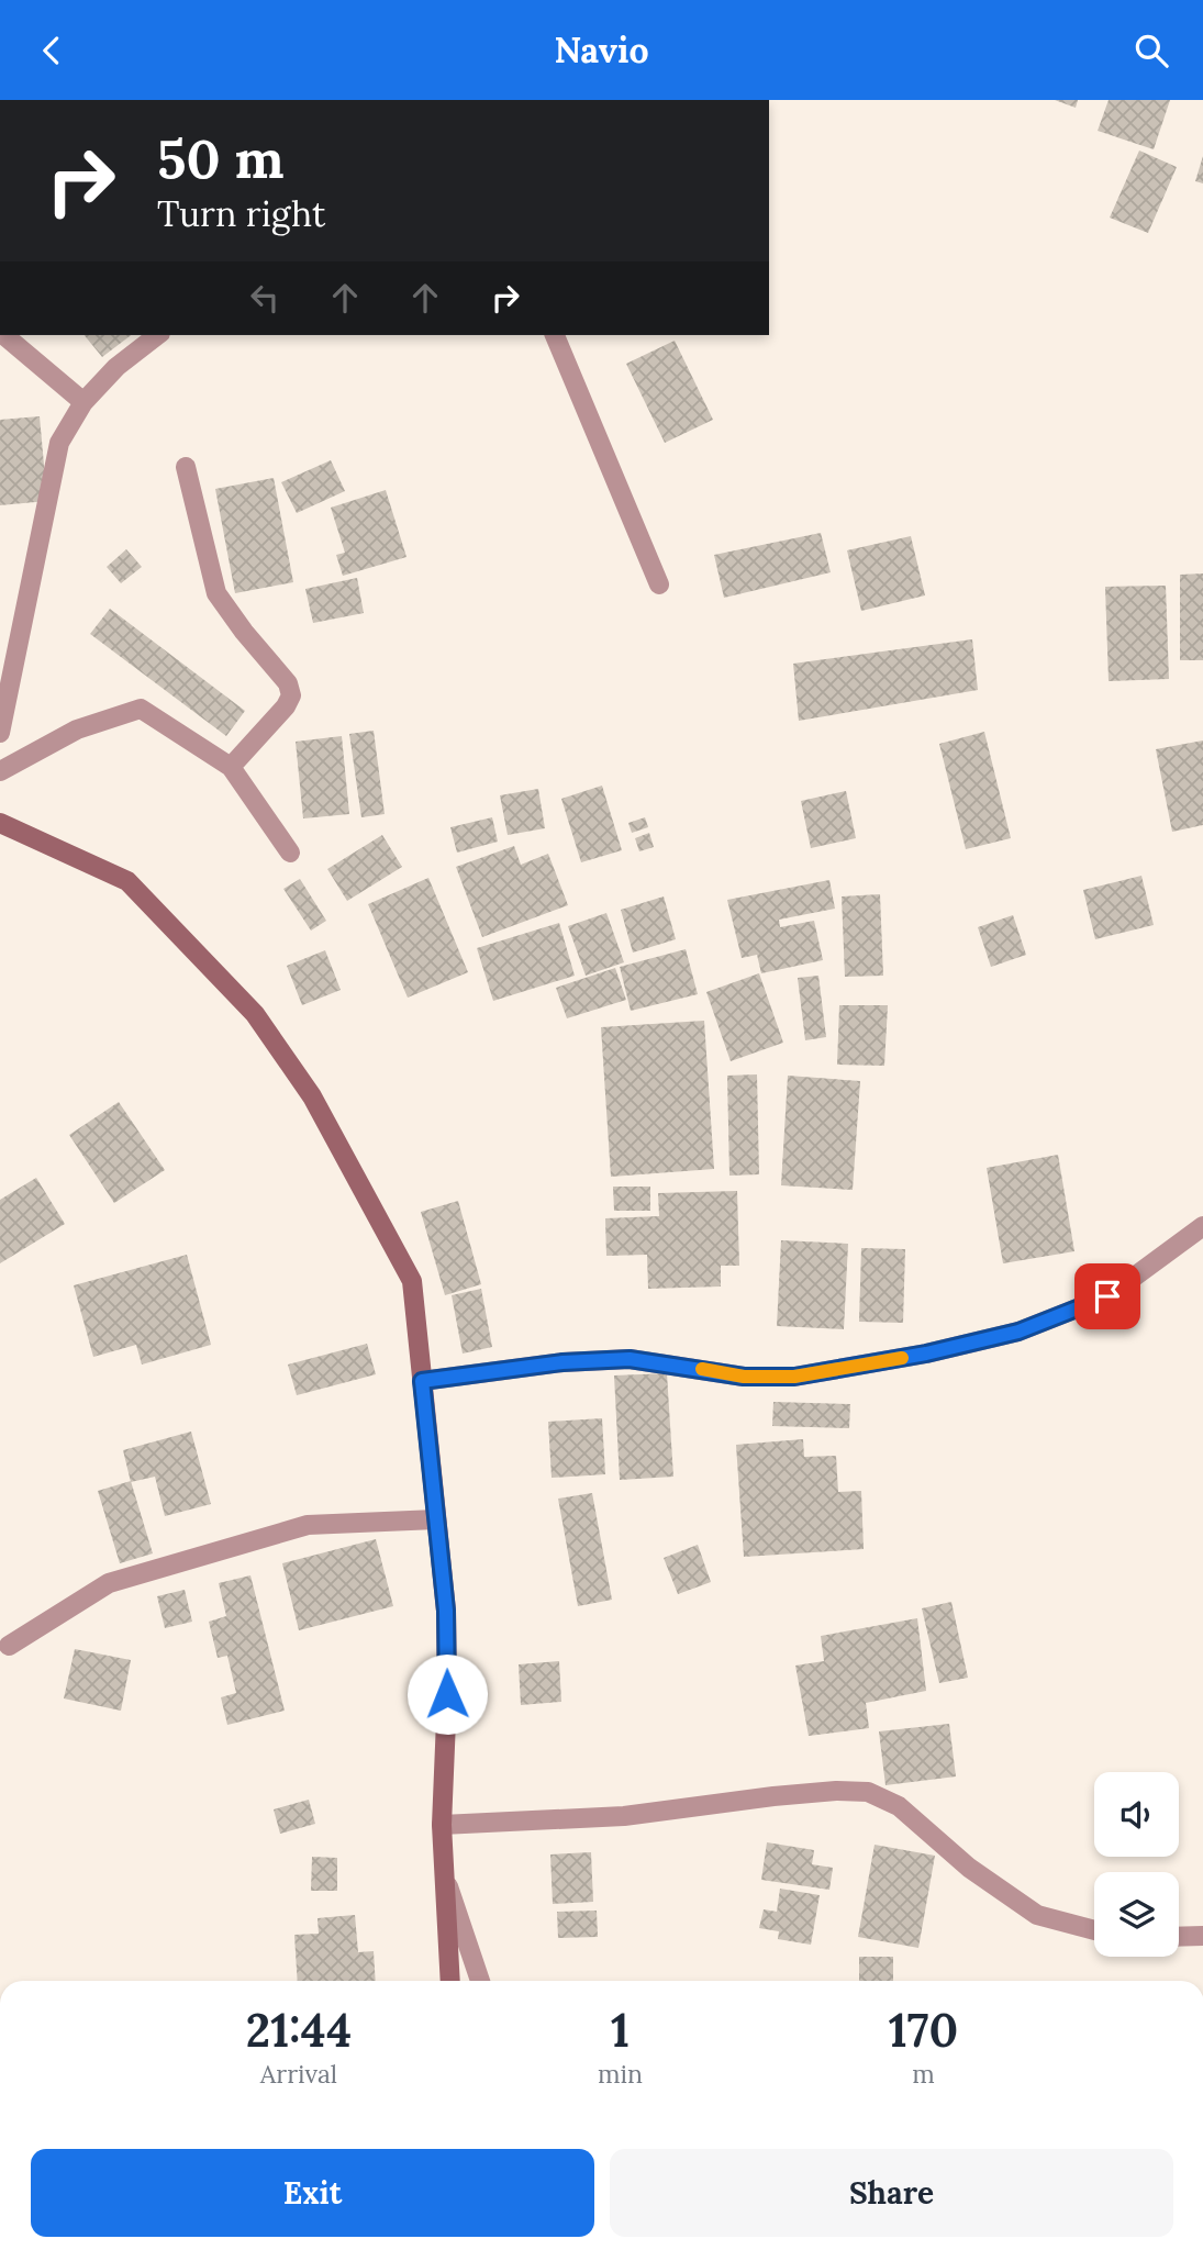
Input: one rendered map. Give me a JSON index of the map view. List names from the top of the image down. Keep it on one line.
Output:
{"page":{"header":"Navio","turn":["50 m","Turn right"],"eta":["21:44","Arrival","1","min","170","m"],"buttons":["Exit","Share"]}}
